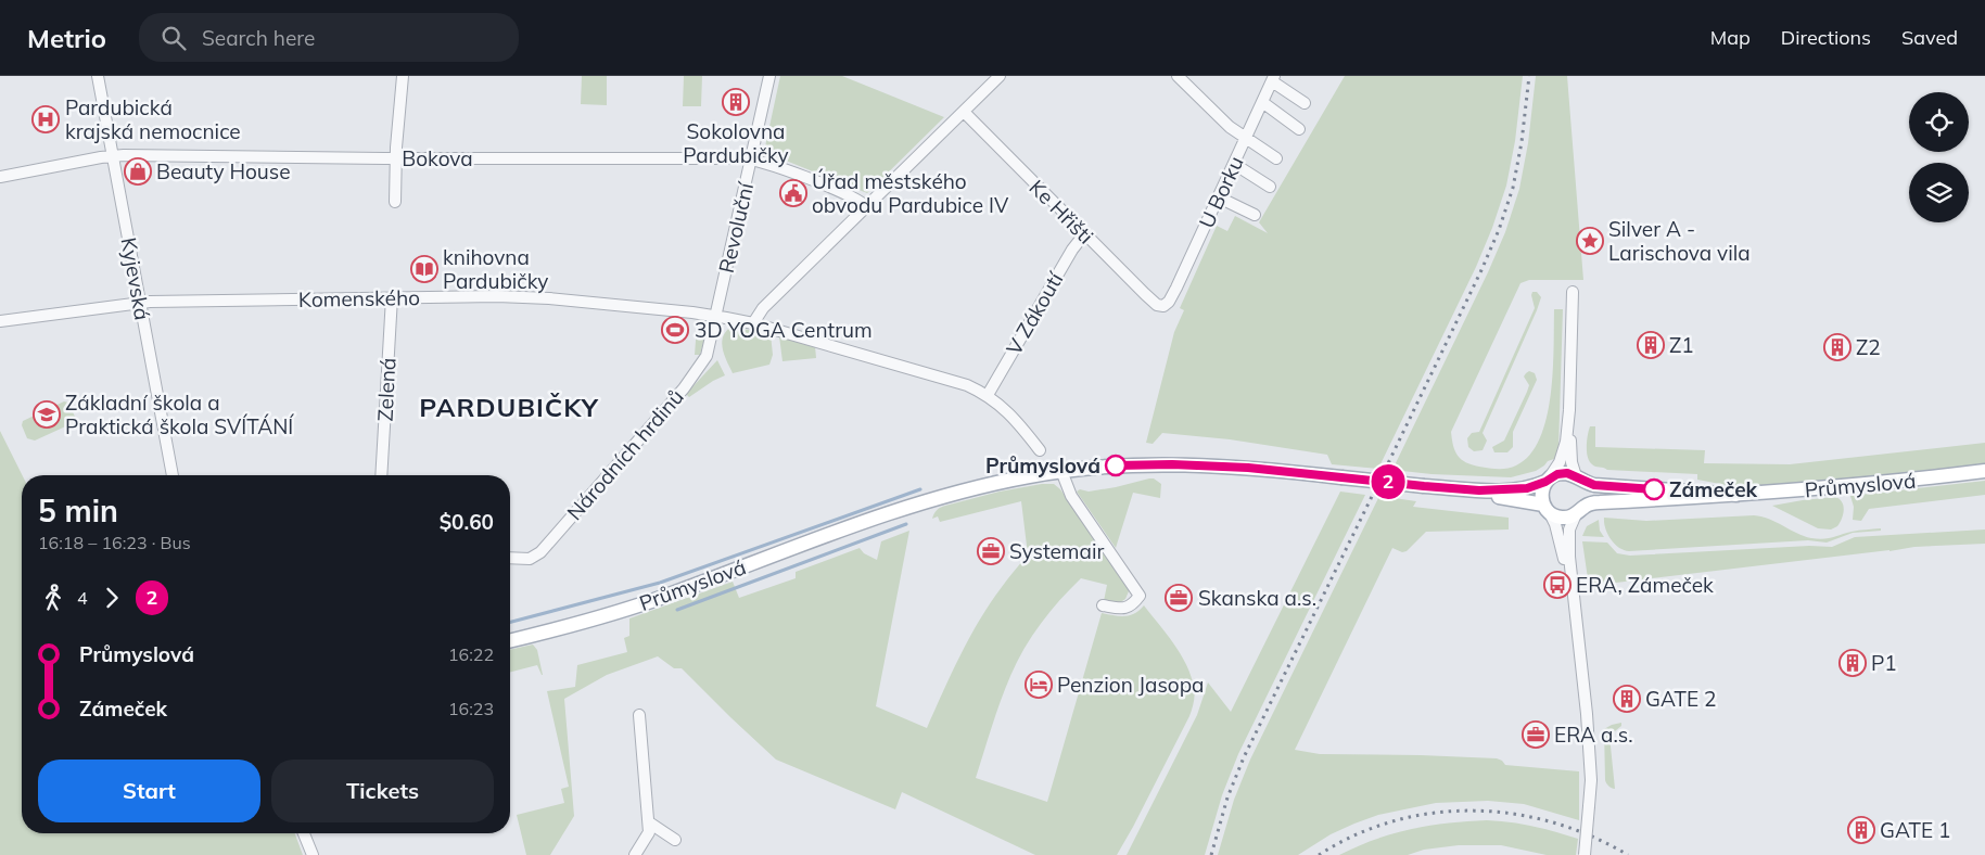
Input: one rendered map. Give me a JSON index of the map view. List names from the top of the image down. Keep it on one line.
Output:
{"streets":{"main road":["Průmyslová"],"street":["Bokova","U Borku","Ke Hřišti","Revoluční","Kyjevská","Komenského","V Zákoutí","Zelená","Národních hrdinů"]},"crossings":[["Bokova","Revoluční"],["Bokova","Kyjevská"],["U Borku","Ke Hřišti"],["Ke Hřišti","V Zákoutí"],["Revoluční","Komenského"],["Revoluční","Národních hrdinů"],["Kyjevská","Komenského"],["Komenského","V Zákoutí"],["Komenského","Zelená"],["Komenského","Národních hrdinů"]],"districts":["PARDUBIČKY"],"places":{"building":["Sokolovna Pardubičky","Z1","Z2","P1","GATE 2","GATE 1"],"hospital":["Pardubická krajská nemocnice"],"shop":["Beauty House"],"public building":["Úřad městského obvodu Pardubice IV"],"place":["Silver A - Larischova vila"],"library":["knihovna Pardubičky"],"sports":["3D YOGA Centrum"],"school or university":["Základní škola a Praktická škola SVÍTÁNÍ"],"other":["Průmyslová","Zámeček"],"office":["Systemair","Skanska a.s.","ERA a.s."],"bus stop":["ERA, Zámeček"],"hotel":["Penzion Jasopa"]},"lines":["bus line 2"],"page":{"header":"Metrio","search":"Search here","nav":["Map","Directions","Saved"],"on_map":"2","heading":["5 min","16:18 – 16:23 · Bus","$0.60"],"legs":["4","2"],"list":[{"name":"Průmyslová","value":"16:22"},{"name":"Zámeček","value":"16:23"}],"buttons":["Start","Tickets"]}}
